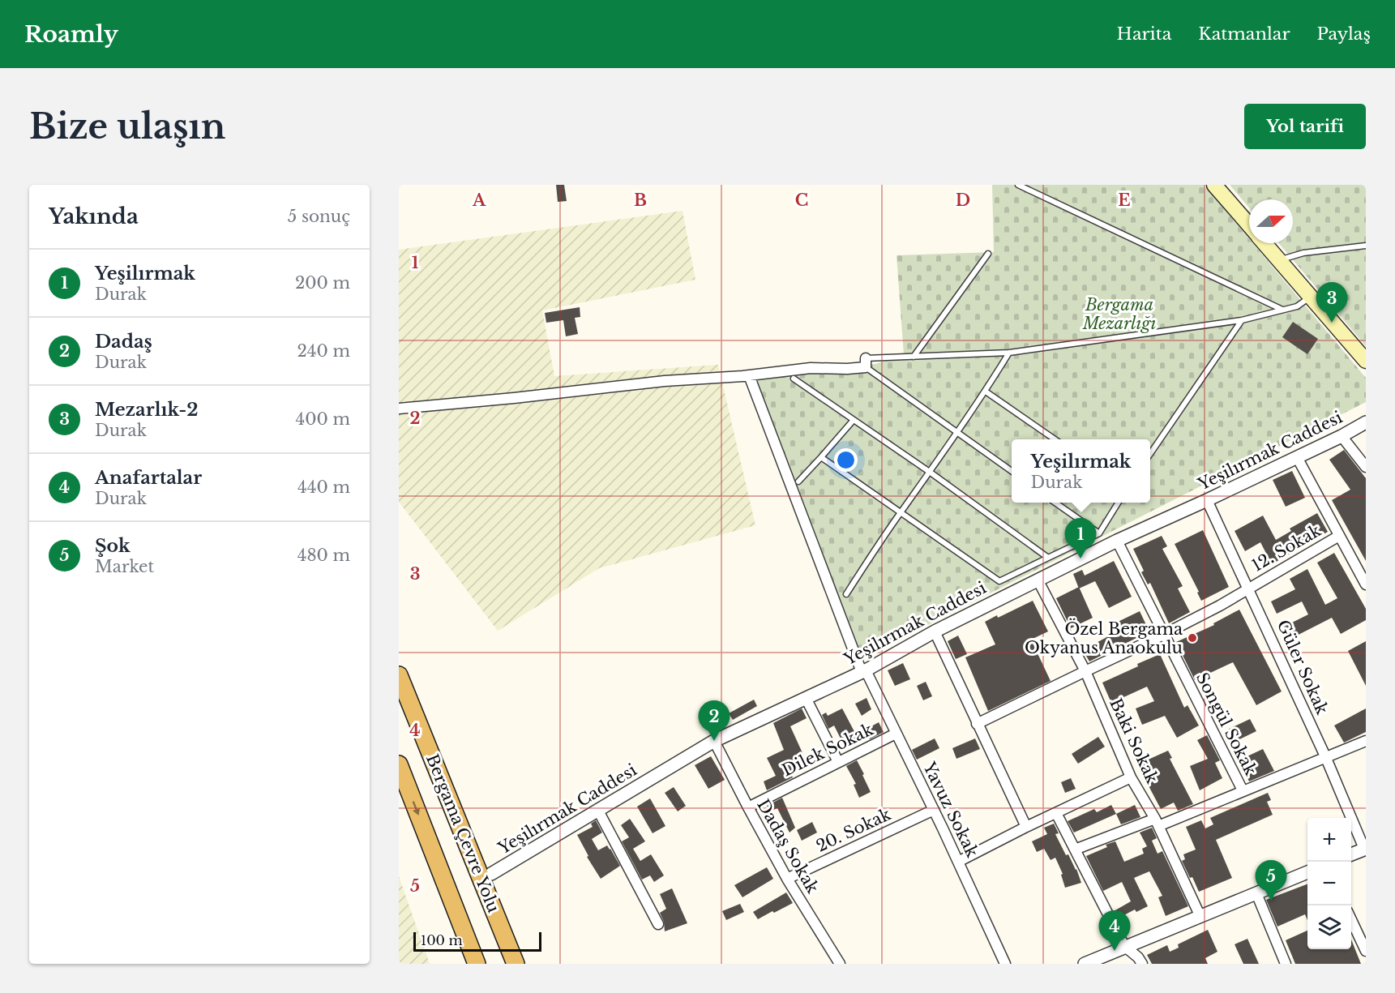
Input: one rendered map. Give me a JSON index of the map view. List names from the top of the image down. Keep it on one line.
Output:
{"streets":{"highway":["Bergama Çevre Yolu"],"street":["Yeşilırmak Caddesi","12. Sokak","Güler Sokak","Songül Sokak","Baki Sokak","Dilek Sokak","Yavuz Sokak","20. Sokak","Dadaş Sokak"]},"crossings":[["Yeşilırmak Caddesi","Güler Sokak"],["Yeşilırmak Caddesi","Songül Sokak"],["Yeşilırmak Caddesi","Baki Sokak"],["Yeşilırmak Caddesi","Yavuz Sokak"],["Yeşilırmak Caddesi","Dadaş Sokak"],["12. Sokak","Güler Sokak"],["12. Sokak","Songül Sokak"],["12. Sokak","Baki Sokak"],["Dilek Sokak","Yavuz Sokak"],["Dilek Sokak","Dadaş Sokak"],["Yavuz Sokak","20. Sokak"],["20. Sokak","Dadaş Sokak"]],"parks":["Bergama Mezarlığı"],"places":["Özel Bergama Okyanus Anaokulu"],"scale_bar":"100 m","north":"right","page":{"header":"Roamly","nav":["Harita","Katmanlar","Paylaş"],"buttons":"Yol tarifi","title":"Bize ulaşın","heading":["Yakında","5 sonuç"],"list":[{"mark":"1","name":"Yeşilırmak","note":"Durak","value":"200 m"},{"mark":"2","name":"Dadaş","note":"Durak","value":"240 m"},{"mark":"3","name":"Mezarlık-2","note":"Durak","value":"400 m"},{"mark":"4","name":"Anafartalar","note":"Durak","value":"440 m"},{"mark":"5","name":"Şok","note":"Market","value":"480 m"}],"pins":["3","1","2","5","4"],"popup":["Yeşilırmak","Durak"],"map_buttons":["+","−"],"scale":"100 m"},"grid":{"columns":["A","B","C","D","E"],"rows":["1","2","3","4","5"]}}
